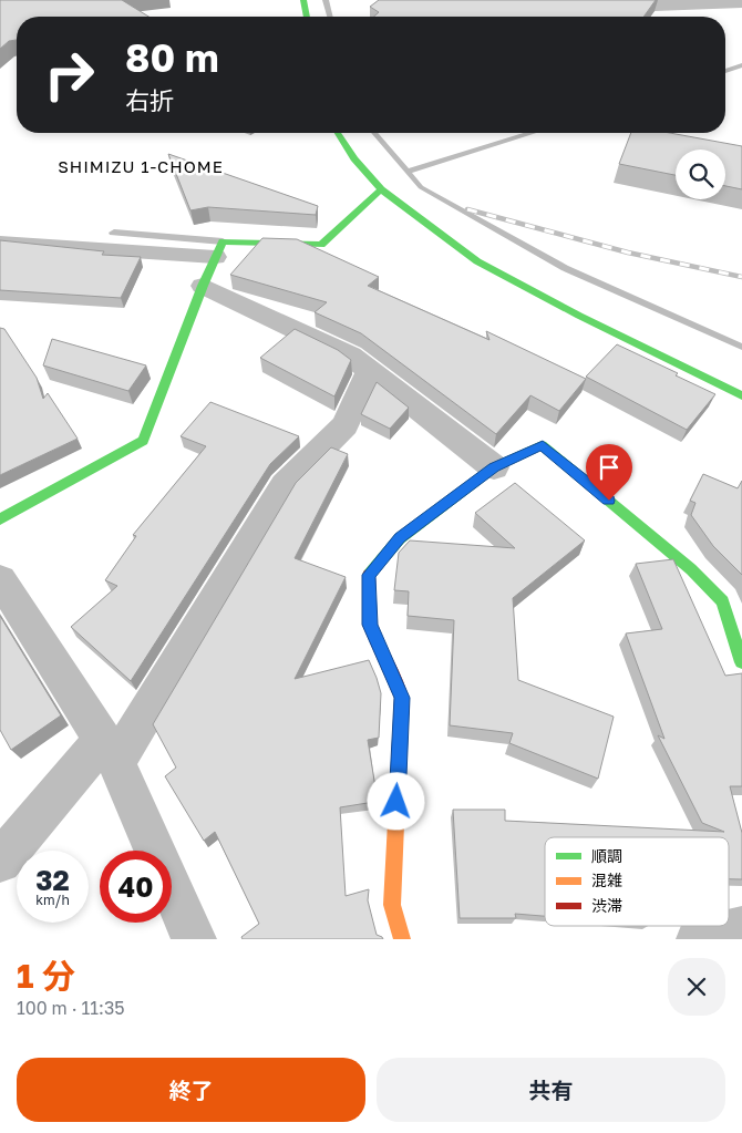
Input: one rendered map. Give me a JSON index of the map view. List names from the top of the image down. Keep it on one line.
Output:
{"districts":["SHIMIZU 1-CHOME"],"legend":["順調","混雑","渋滞"],"page":{"turn":["80 m","右折"],"speed":"32 km/h","limit":"40","heading":["1 分","100 m · 11:35"],"buttons":["終了","共有"]}}
